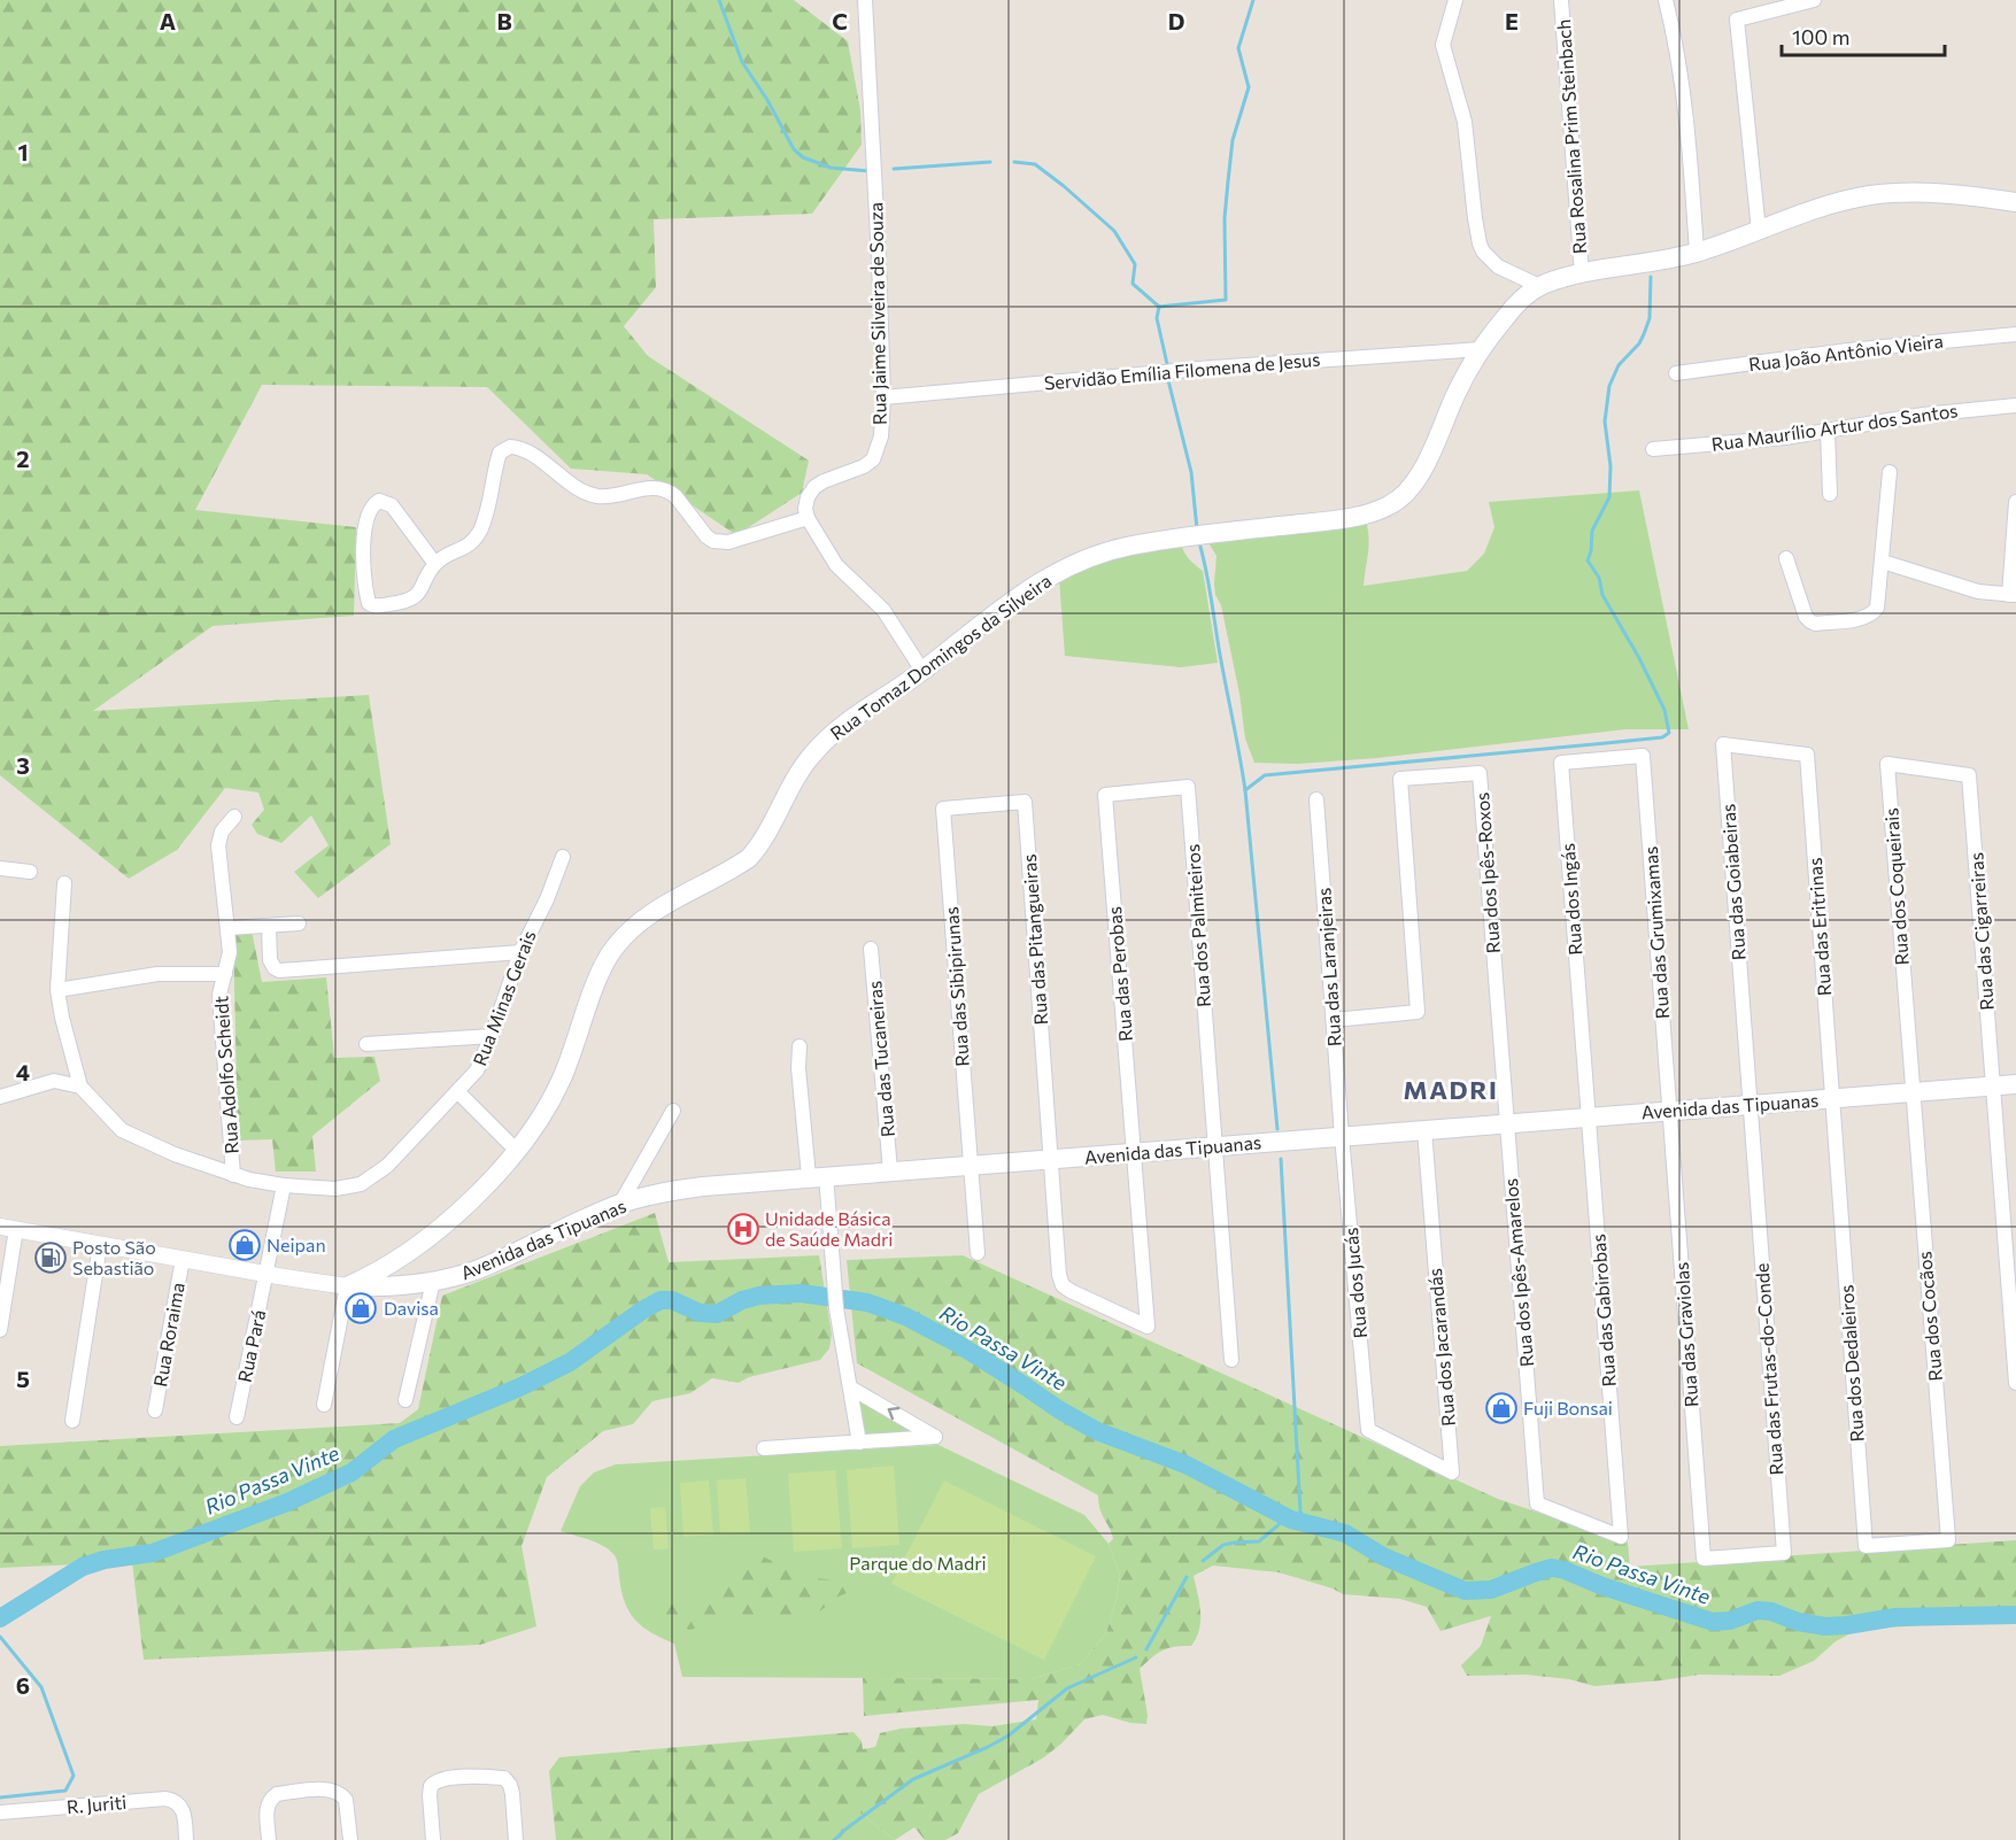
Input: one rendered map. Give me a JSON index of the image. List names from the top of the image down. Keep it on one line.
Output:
{"streets":{"main road":["Rua Tomaz Domingos da Silveira","Avenida das Tipuanas"],"street":["Rua Rosalina Prim Steinbach","Rua Jaime Silveira de Souza","Rua João Antônio Vieira","Servidão Emília Filomena de Jesus","Rua Maurílio Artur dos Santos","Rua dos Ipês-Roxos","Rua das Goiabeiras","Rua dos Coqueirais","Rua dos Ingás","Rua dos Palmiteiros","Rua das Eritrinas","Rua das Cigarreiras","Rua das Grumixamas","Rua das Pitangueiras","Rua das Laranjeiras","Rua das Perobas","Rua das Sibipirunas","Rua Minas Gerais","Rua das Tucaneiras","Rua Adolfo Scheidt","Rua dos Ipês-Amarelos","Rua dos Jucás","Rua das Gabirobas","Rua dos Cocãos","Rua Roraima","Rua das Graviolas","Rua Pará","Rua dos Jacarandás","Rua dos Dedaleiros","Rua das Frutas-do-Conde","R. Juriti"]},"crossings":[["Rua Rosalina Prim Steinbach","Rua Tomaz Domingos da Silveira"],["Rua Jaime Silveira de Souza","Servidão Emília Filomena de Jesus"],["Servidão Emília Filomena de Jesus","Rua Tomaz Domingos da Silveira"],["Rua Tomaz Domingos da Silveira","Avenida das Tipuanas"],["Rua dos Ipês-Roxos","Rua das Laranjeiras"],["Rua dos Ipês-Roxos","Avenida das Tipuanas"],["Rua dos Ipês-Roxos","Rua dos Ipês-Amarelos"],["Rua das Goiabeiras","Rua das Eritrinas"],["Rua das Goiabeiras","Avenida das Tipuanas"],["Rua das Goiabeiras","Rua das Frutas-do-Conde"],["Rua dos Coqueirais","Rua das Cigarreiras"],["Rua dos Coqueirais","Avenida das Tipuanas"],["Rua dos Coqueirais","Rua dos Cocãos"],["Rua dos Ingás","Rua das Grumixamas"],["Rua dos Ingás","Avenida das Tipuanas"],["Rua dos Ingás","Rua das Gabirobas"],["Rua dos Palmiteiros","Rua das Perobas"],["Rua dos Palmiteiros","Avenida das Tipuanas"],["Rua das Eritrinas","Avenida das Tipuanas"],["Rua das Eritrinas","Rua dos Dedaleiros"],["Rua das Cigarreiras","Avenida das Tipuanas"],["Rua das Grumixamas","Avenida das Tipuanas"],["Rua das Grumixamas","Rua das Graviolas"],["Rua das Pitangueiras","Rua das Perobas"],["Rua das Pitangueiras","Rua das Sibipirunas"],["Rua das Pitangueiras","Avenida das Tipuanas"],["Rua das Laranjeiras","Avenida das Tipuanas"],["Rua das Laranjeiras","Rua dos Jucás"],["Rua das Perobas","Avenida das Tipuanas"],["Rua das Sibipirunas","Avenida das Tipuanas"],["Rua Minas Gerais","Rua Adolfo Scheidt"],["Rua Minas Gerais","Rua Pará"],["Rua das Tucaneiras","Avenida das Tipuanas"],["Avenida das Tipuanas","Rua dos Ipês-Amarelos"],["Avenida das Tipuanas","Rua dos Jucás"],["Avenida das Tipuanas","Rua das Gabirobas"],["Avenida das Tipuanas","Rua dos Cocãos"],["Avenida das Tipuanas","Rua das Graviolas"],["Avenida das Tipuanas","Rua dos Jacarandás"],["Avenida das Tipuanas","Rua dos Dedaleiros"],["Avenida das Tipuanas","Rua das Frutas-do-Conde"],["Rua dos Ipês-Amarelos","Rua das Gabirobas"],["Rua dos Jucás","Rua dos Jacarandás"],["Rua dos Cocãos","Rua dos Dedaleiros"],["Rua das Graviolas","Rua das Frutas-do-Conde"]],"districts":["MADRI"],"water":["Rio Passa Vinte"],"parks":["Parque do Madri"],"places":{"hospital":["Unidade Básica de Saúde Madri"],"shop":["Neipan","Davisa","Fuji Bonsai"],"fuel station":["Posto São Sebastião"]},"scale_bar":"100 m","grid":{"columns":["A","B","C","D","E"],"rows":["1","2","3","4","5","6"]}}
